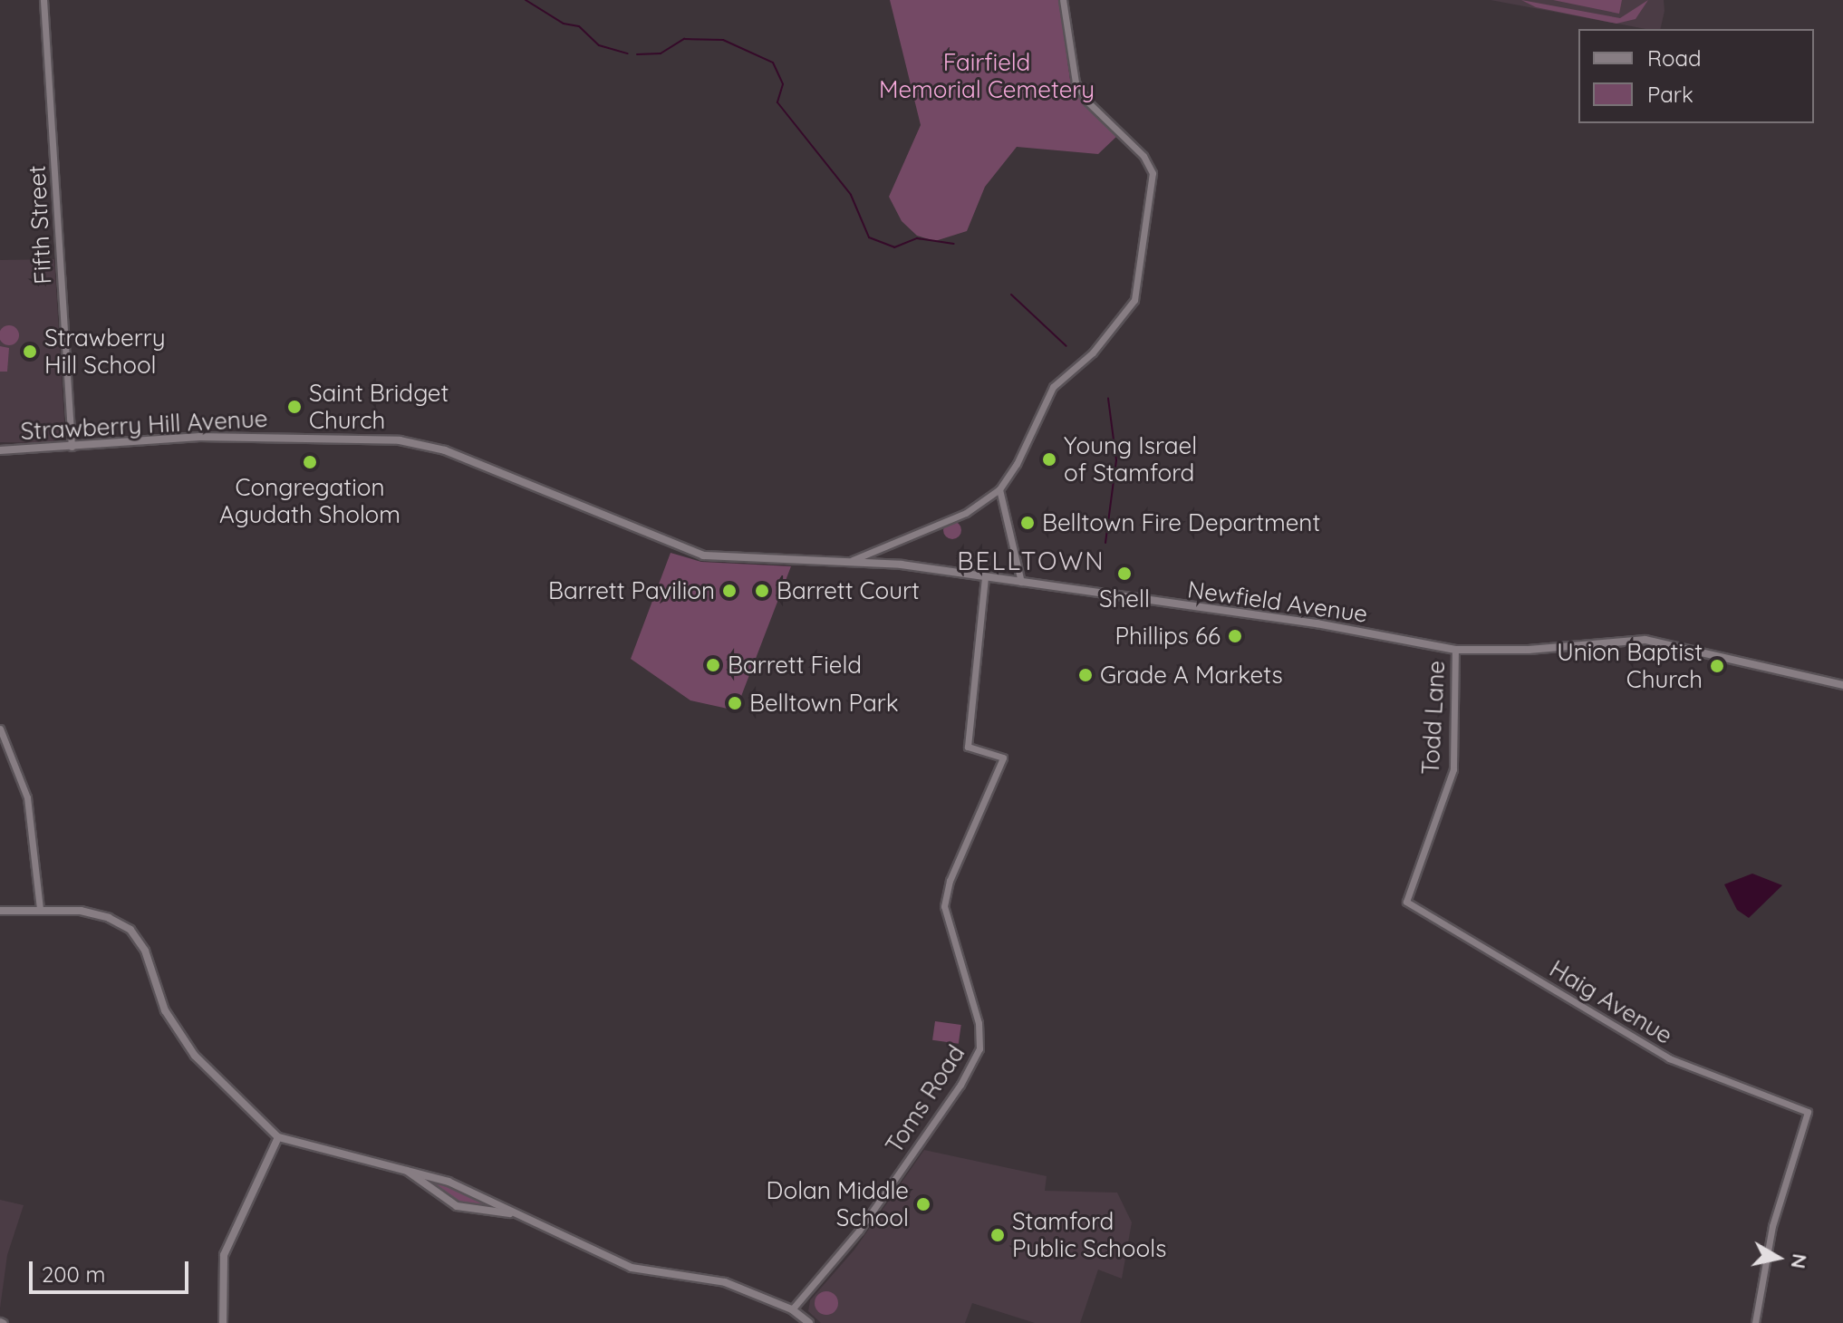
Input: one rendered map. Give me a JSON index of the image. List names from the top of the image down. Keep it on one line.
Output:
{"streets":{"main road":["Strawberry Hill Avenue","Newfield Avenue"],"street":["Fifth Street","Todd Lane","Haig Avenue","Toms Road"]},"crossings":[["Fifth Street","Strawberry Hill Avenue"],["Strawberry Hill Avenue","Newfield Avenue"],["Newfield Avenue","Todd Lane"],["Newfield Avenue","Toms Road"],["Todd Lane","Haig Avenue"]],"districts":["BELLTOWN"],"parks":["Fairfield Memorial Cemetery"],"places":["Strawberry Hill School","Saint Bridget Church","Young Israel of Stamford","Congregation Agudath Sholom","Belltown Fire Department","Shell","Barrett Pavilion","Barrett Court","Phillips 66","Barrett Field","Union Baptist Church","Grade A Markets","Belltown Park","Dolan Middle School","Stamford Public Schools"],"legend":["Road","Park"],"scale_bar":"200 m","north":"right"}
